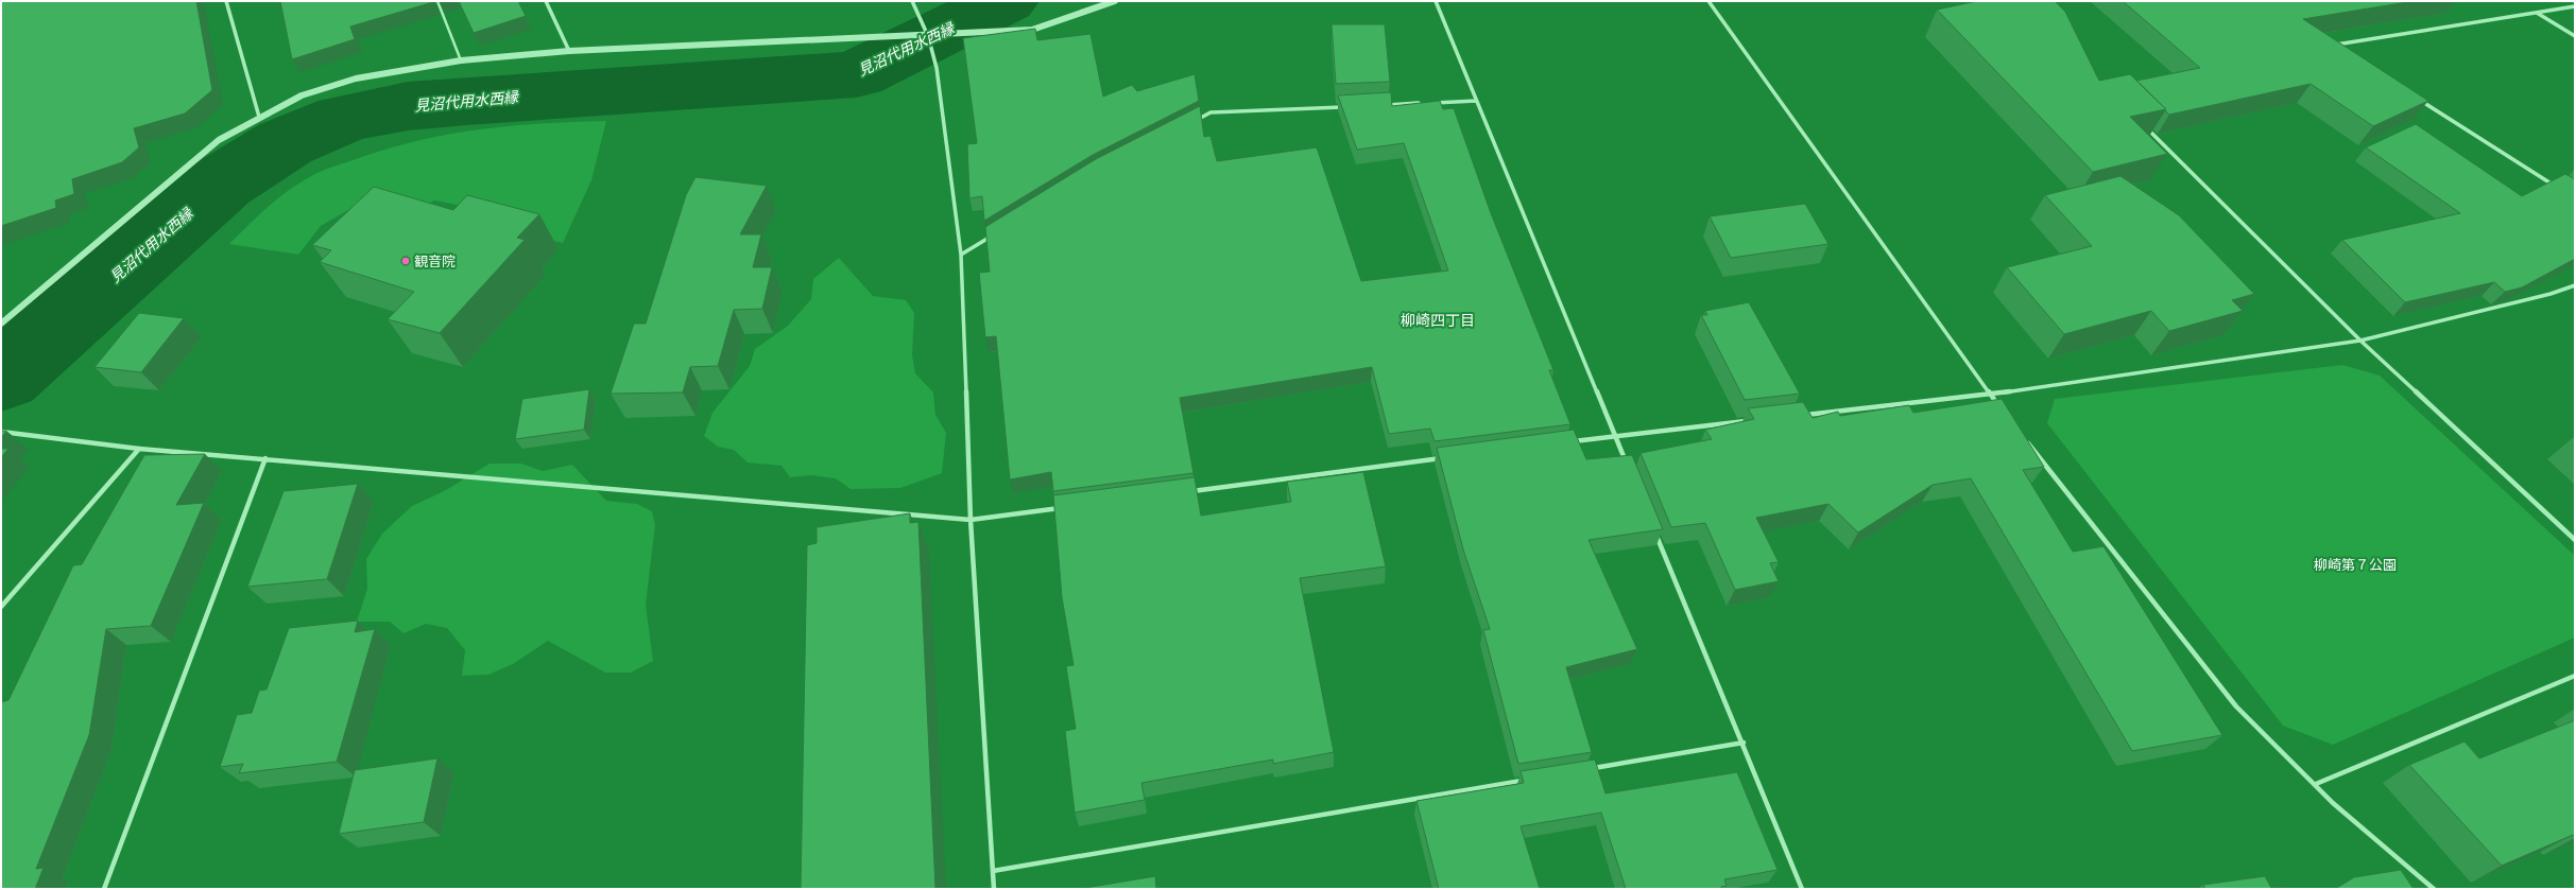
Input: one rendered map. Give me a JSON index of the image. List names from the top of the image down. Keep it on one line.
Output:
{"districts":["柳崎四丁目"],"water":["見沼代用水西縁"],"parks":["柳崎第７公園"],"places":["観音院"]}
